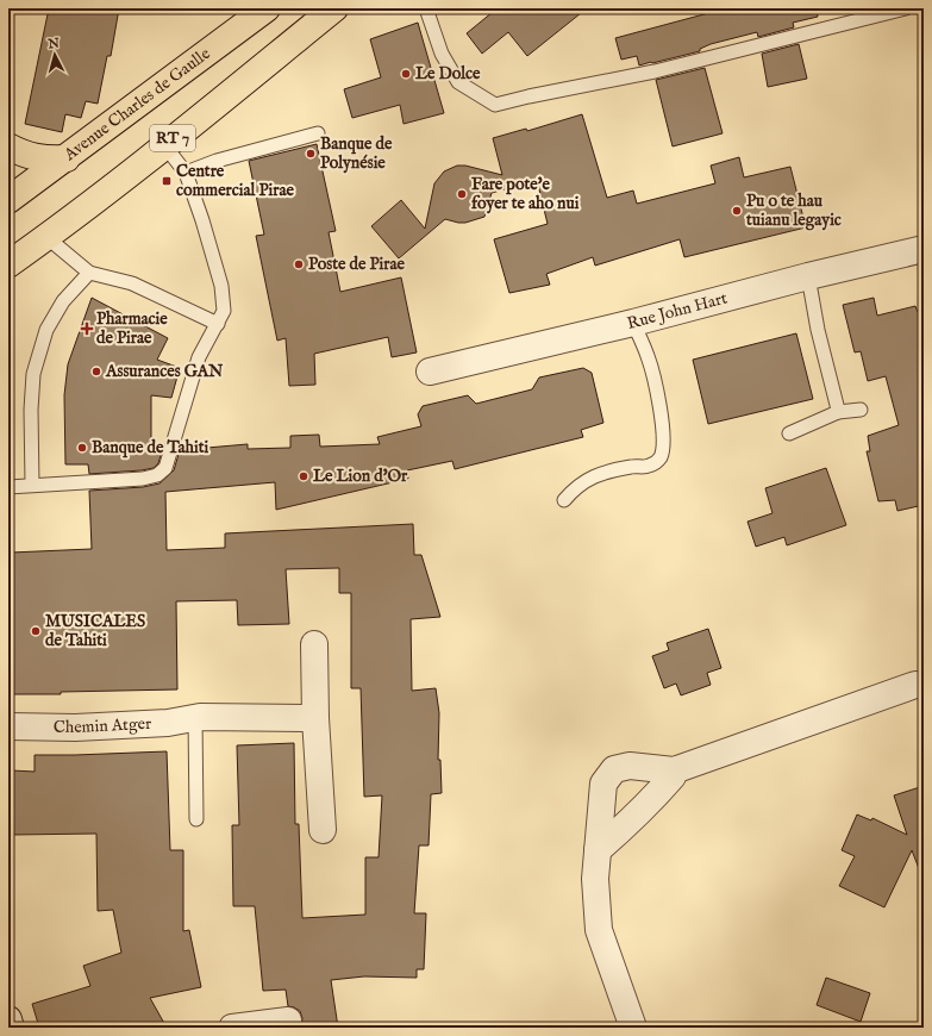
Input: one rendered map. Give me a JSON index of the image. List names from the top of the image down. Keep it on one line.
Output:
{"streets":{"main road":["Avenue Charles de Gaulle","RT 7"],"street":["Rue John Hart","Chemin Atger"]},"places":{"other":["Le Dolce","Banque de Polynésie","Fare pote'e foyer te aho nui","Pu o te hau tuianu legayic","Poste de Pirae","Assurances GAN","Banque de Tahiti","Le Lion d'Or","MUSICALES de Tahiti"],"transit":["Centre commercial Pirae"],"health":["Pharmacie de Pirae"]},"north":"top"}
